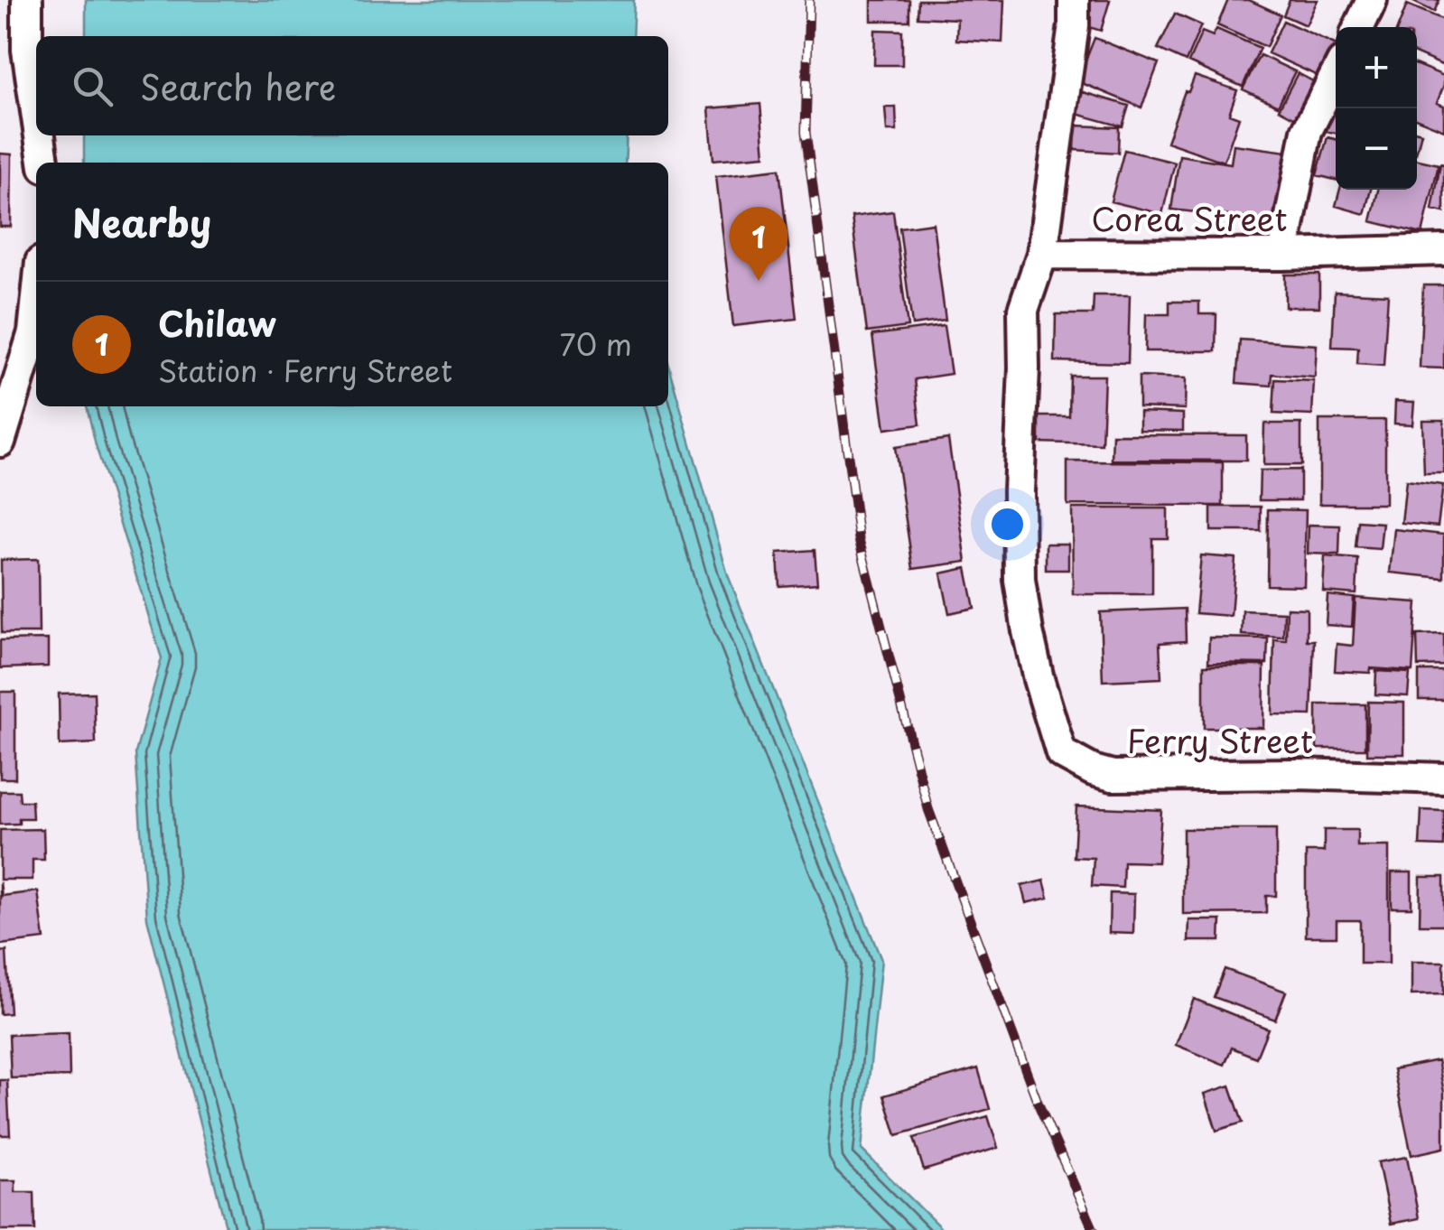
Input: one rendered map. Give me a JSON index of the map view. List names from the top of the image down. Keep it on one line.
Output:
{"streets":{"street":["Corea Street","Ferry Street"]},"crossings":[["Corea Street","Ferry Street"]],"page":{"map_buttons":["+","−"],"search":"Search here","heading":"Nearby","pins":"1","list":[{"mark":"1","name":"Chilaw","note":"Station · Ferry Street","value":"70 m"}]}}
